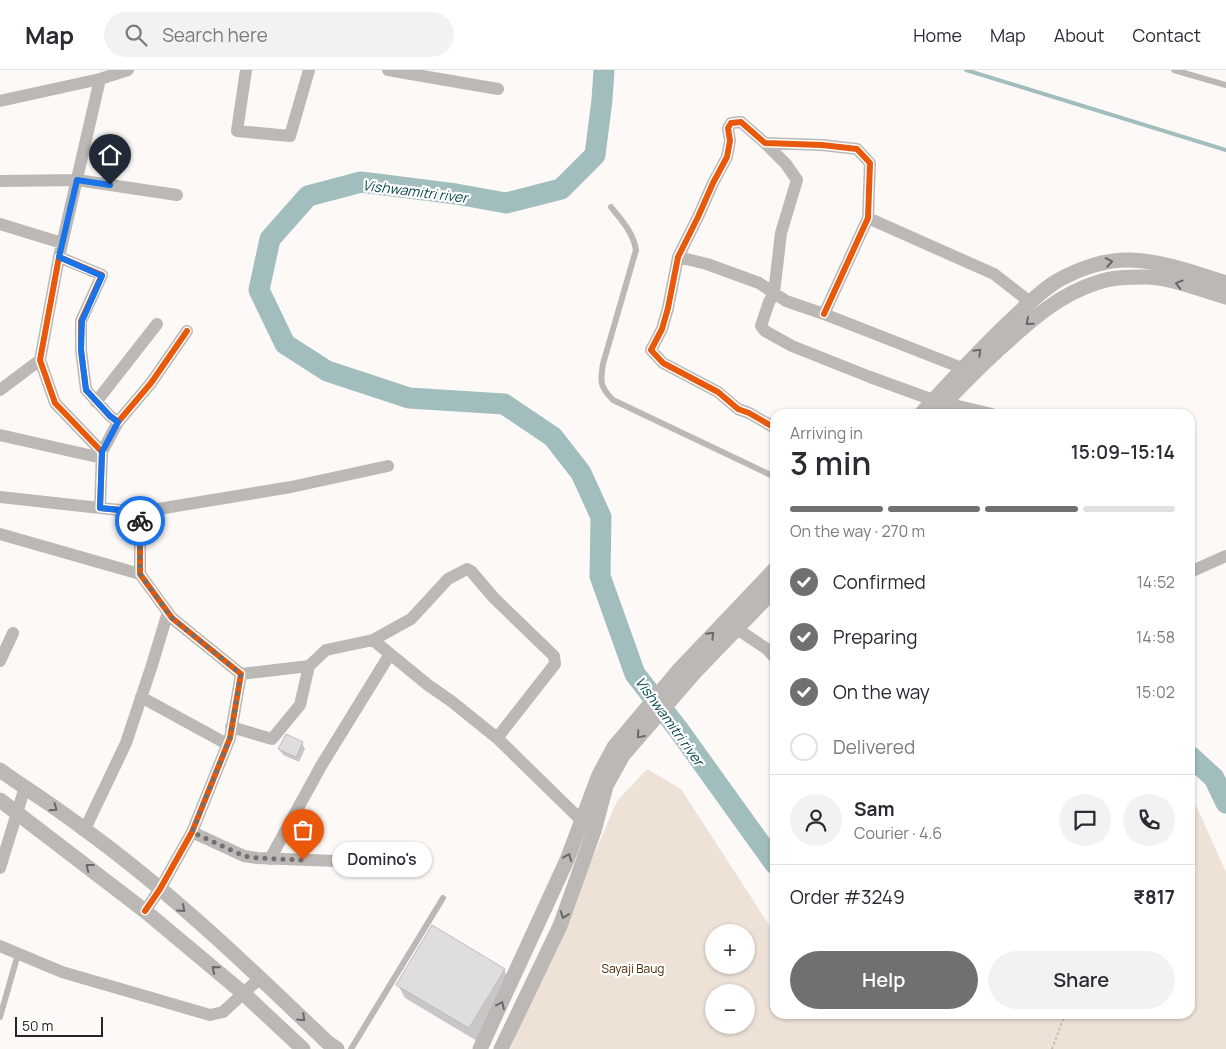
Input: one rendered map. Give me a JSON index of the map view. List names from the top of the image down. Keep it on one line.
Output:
{"water":["Vishwamitri river"],"parks":["Sayaji Baug"],"places":["Domino's"],"scale_bar":"50 m","page":{"header":"Map","search":"Search here","nav":["Home","Map","About","Contact"],"heading":["3 min","Arriving in","15:09–15:14"],"panel":["Sam","Courier · 4.6","Order #3249","₹817"],"bar":"On the way · 270 m","list":[["Confirmed","14:52"],["Preparing","14:58"],["On the way","15:02"],"Delivered"],"bubble":"Domino's","map_buttons":["+","−"],"buttons":["Help","Share"],"scale":"50 m"}}
